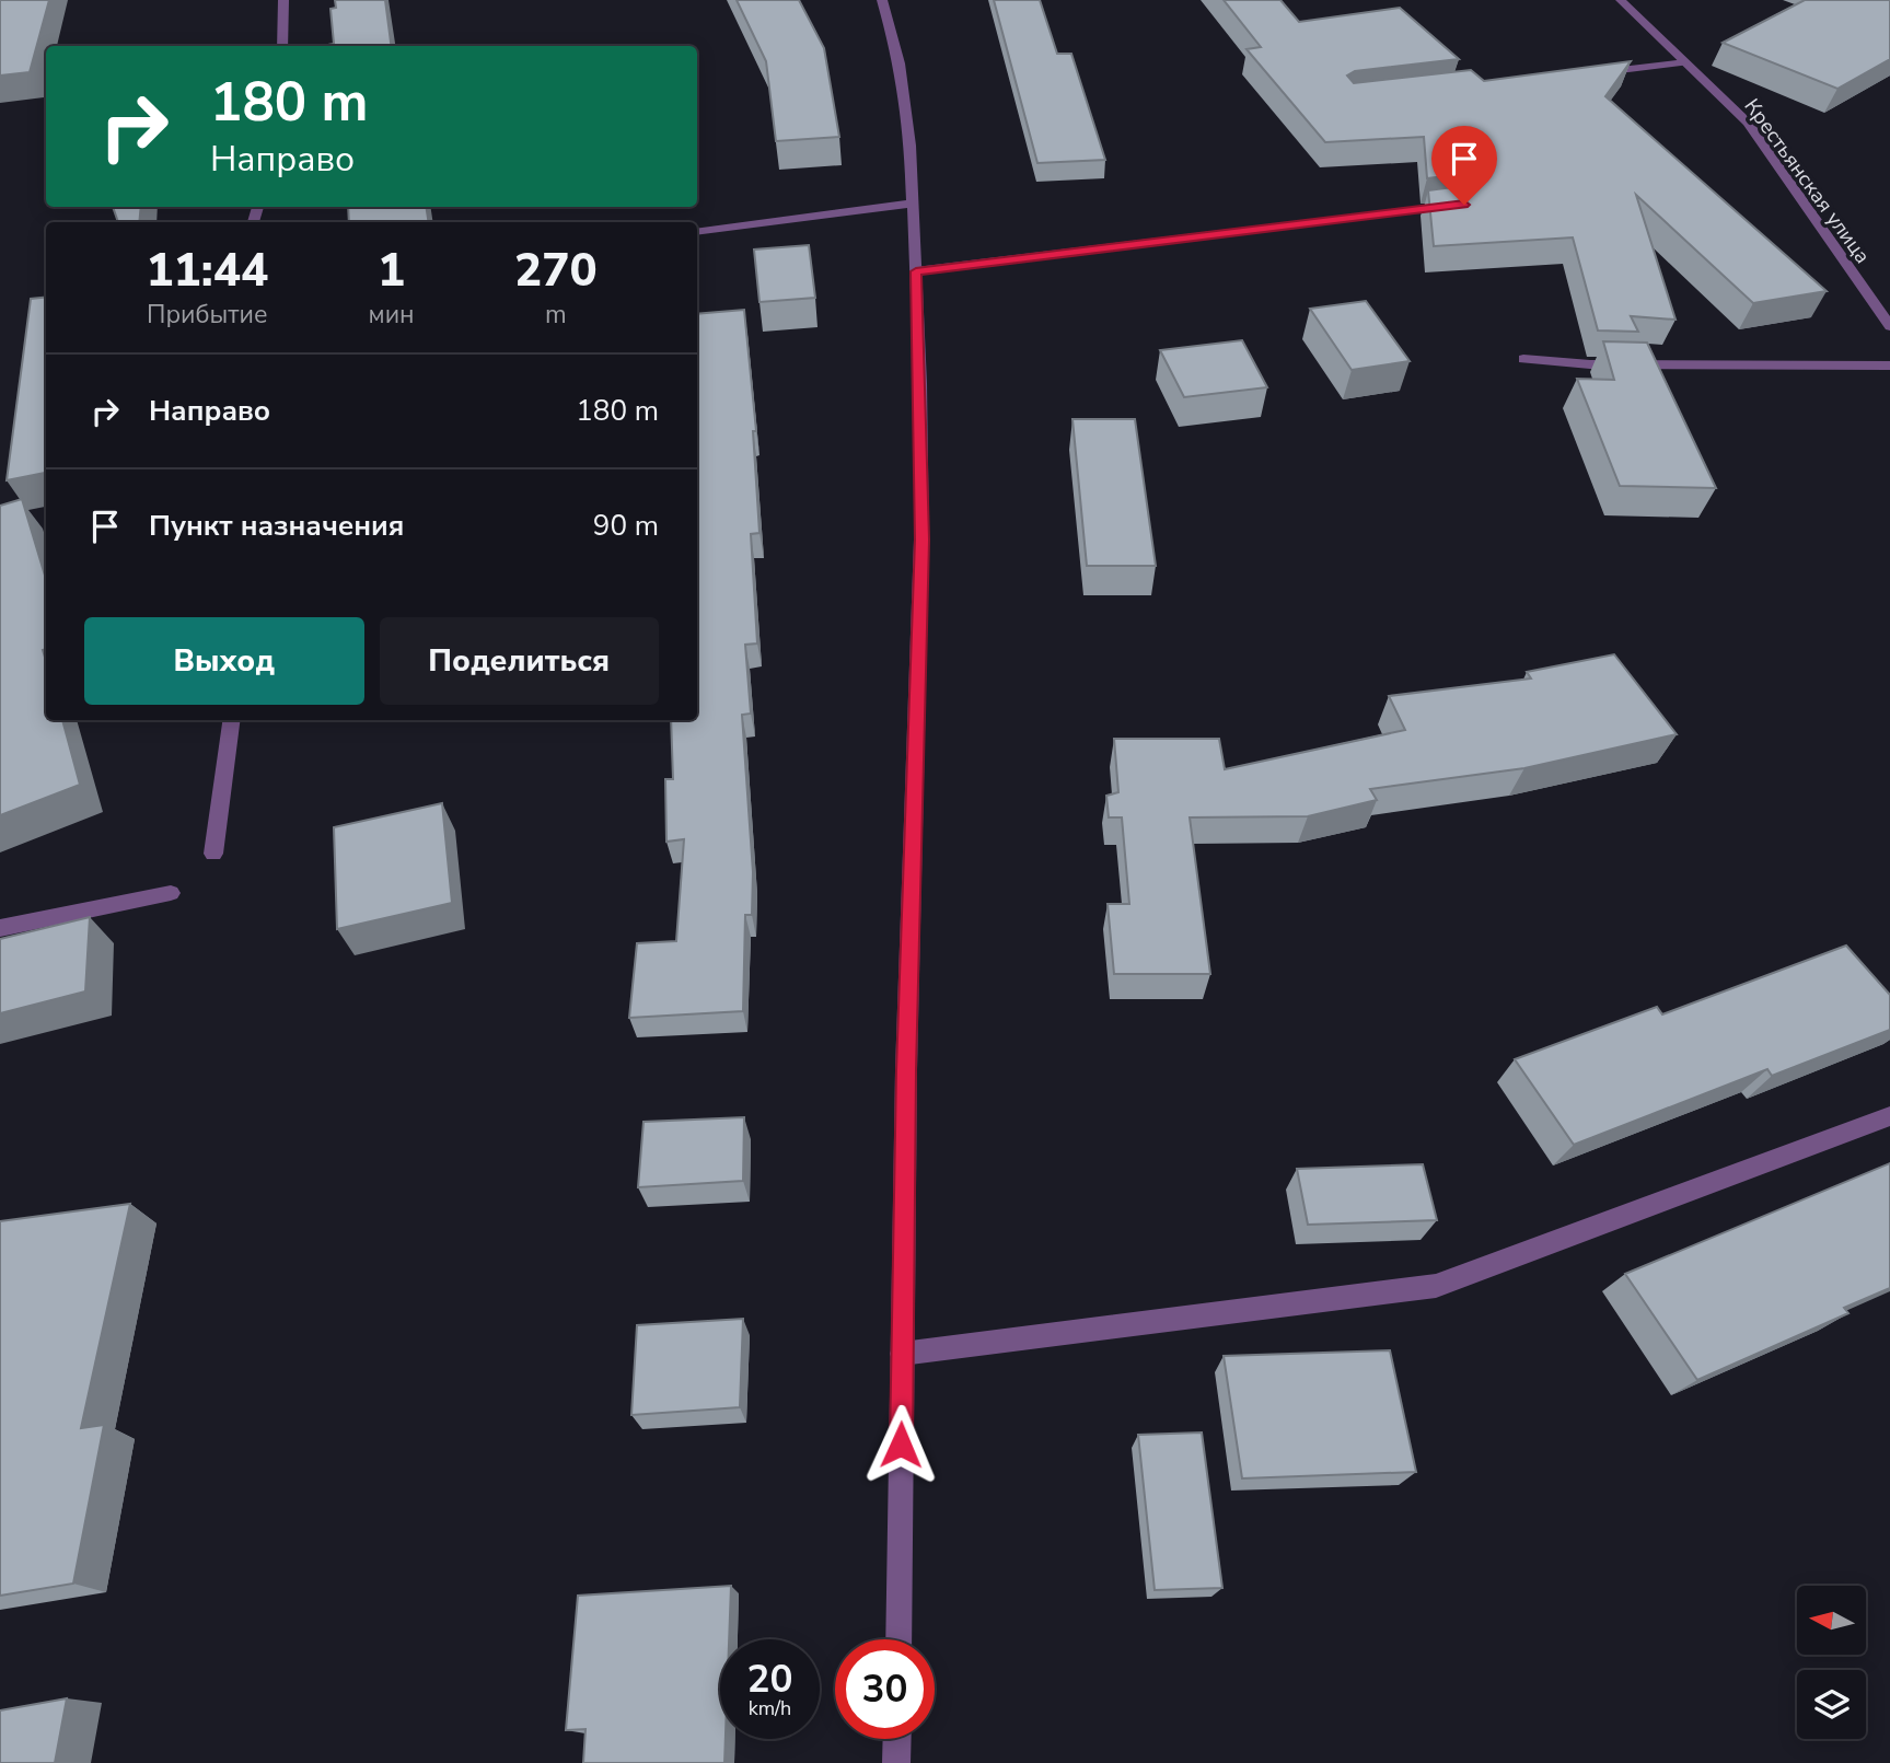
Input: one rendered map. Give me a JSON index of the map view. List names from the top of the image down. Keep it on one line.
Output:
{"streets":{"street":["Крестьянская улица"]},"north":"left","page":{"turn":["180 m","Направо"],"eta":["11:44","Прибытие","1","мин","270","m"],"list":[{"name":"Направо","value":"180 m"},{"name":"Пункт назначения","value":"90 m"}],"buttons":["Выход","Поделиться"],"speed":"20 km/h","limit":"30"}}
